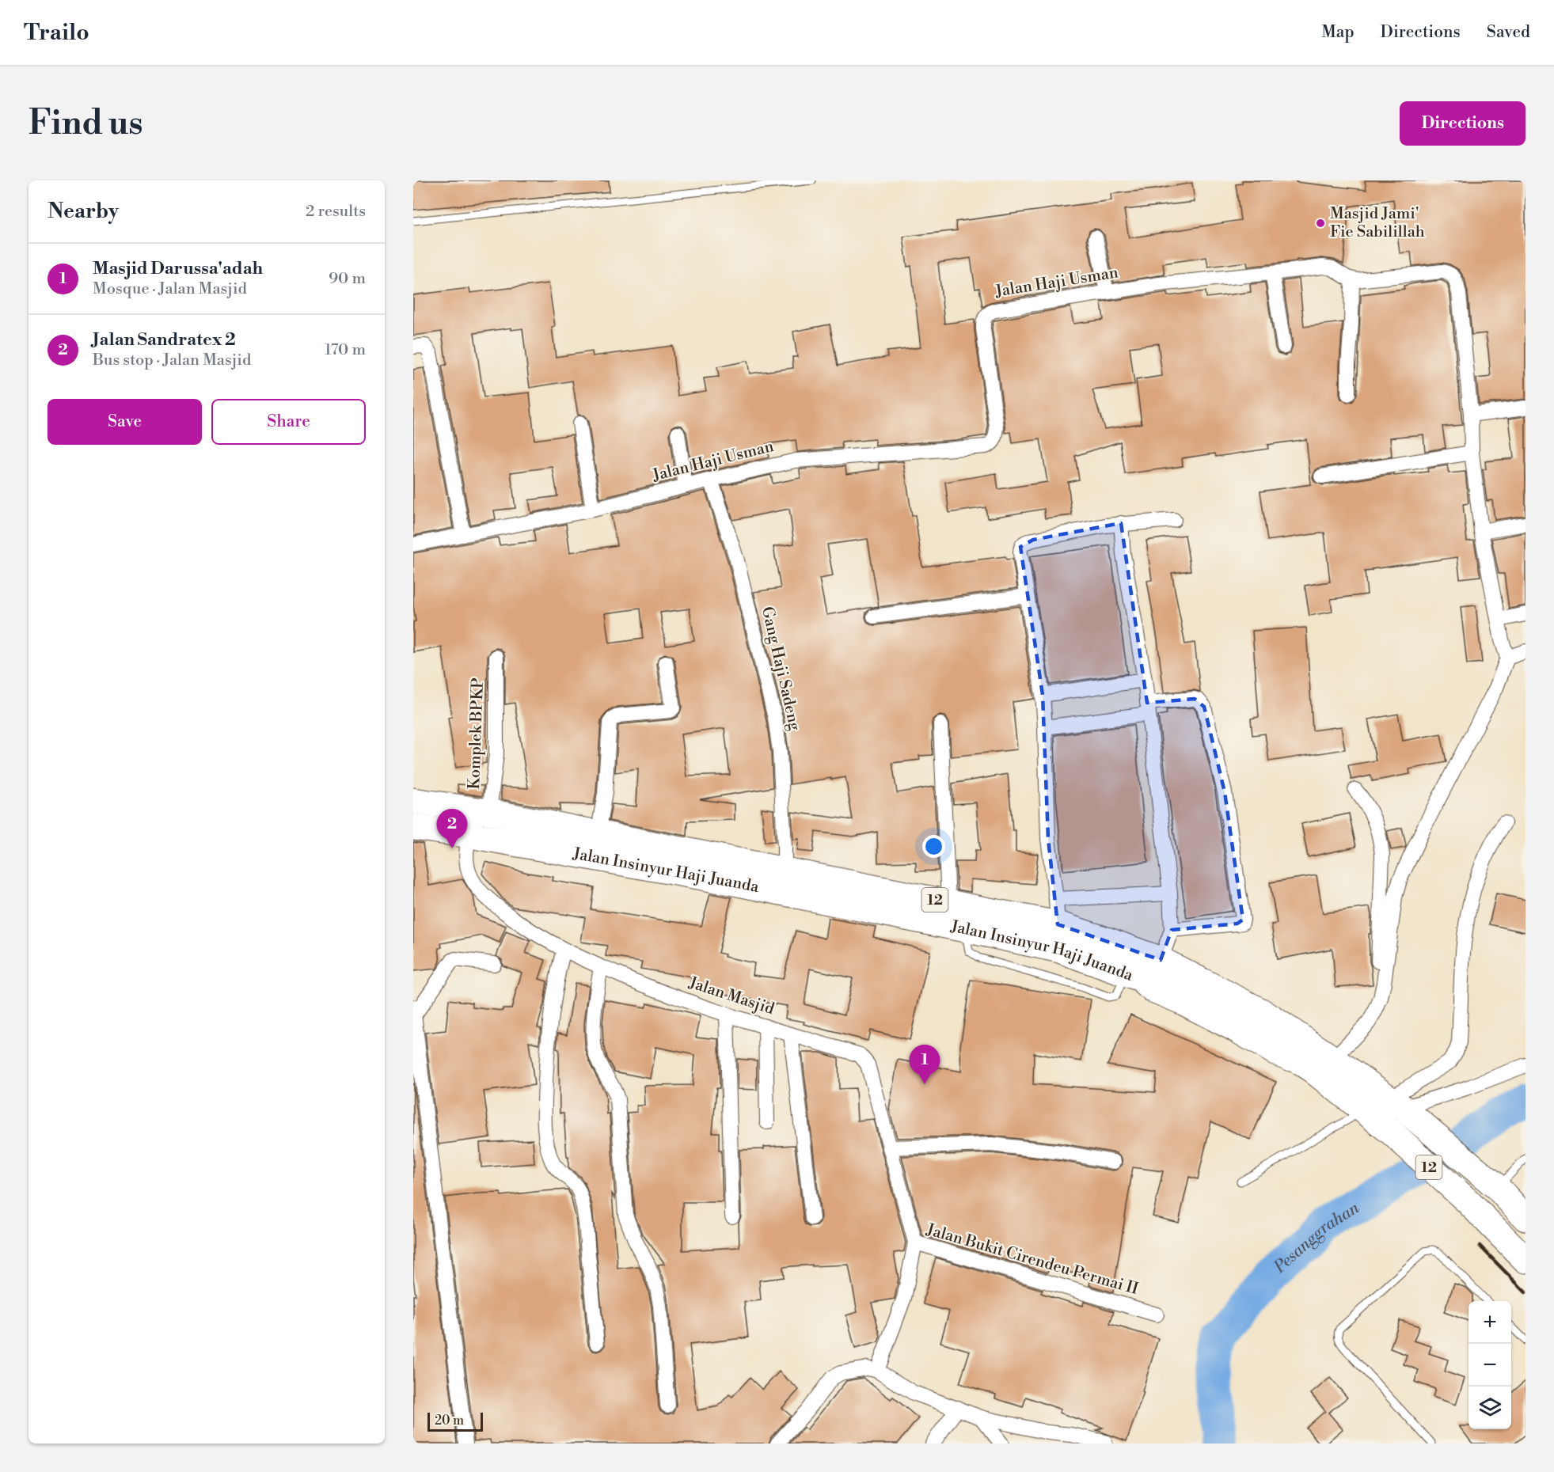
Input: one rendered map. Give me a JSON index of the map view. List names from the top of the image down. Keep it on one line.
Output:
{"streets":{"highway":["Jalan Insinyur Haji Juanda","12"],"street":["Jalan Haji Usman","Gang Haji Sadeng","Komplek BPKP","Jalan Masjid","Jalan Bukit Cirendeu Permai II"]},"crossings":[["Jalan Haji Usman","Gang Haji Sadeng"],["Gang Haji Sadeng","Jalan Insinyur Haji Juanda"],["Komplek BPKP","Jalan Insinyur Haji Juanda"],["Jalan Insinyur Haji Juanda","Jalan Masjid"],["Jalan Masjid","Jalan Bukit Cirendeu Permai II"]],"water":["Pesanggrahan"],"places":["Masjid Jami' Fie Sabilillah"],"scale_bar":"20 m","page":{"header":"Trailo","nav":["Map","Directions","Saved"],"buttons":["Directions",["Save","Share"]],"title":"Find us","heading":["Nearby","2 results"],"list":[{"mark":"1","name":"Masjid Darussa'adah","note":"Mosque · Jalan Masjid","value":"90 m"},{"mark":"2","name":"Jalan Sandratex 2","note":"Bus stop · Jalan Masjid","value":"170 m"}],"pins":["2","1"],"map_buttons":["+","−"],"scale":"20 m"}}
